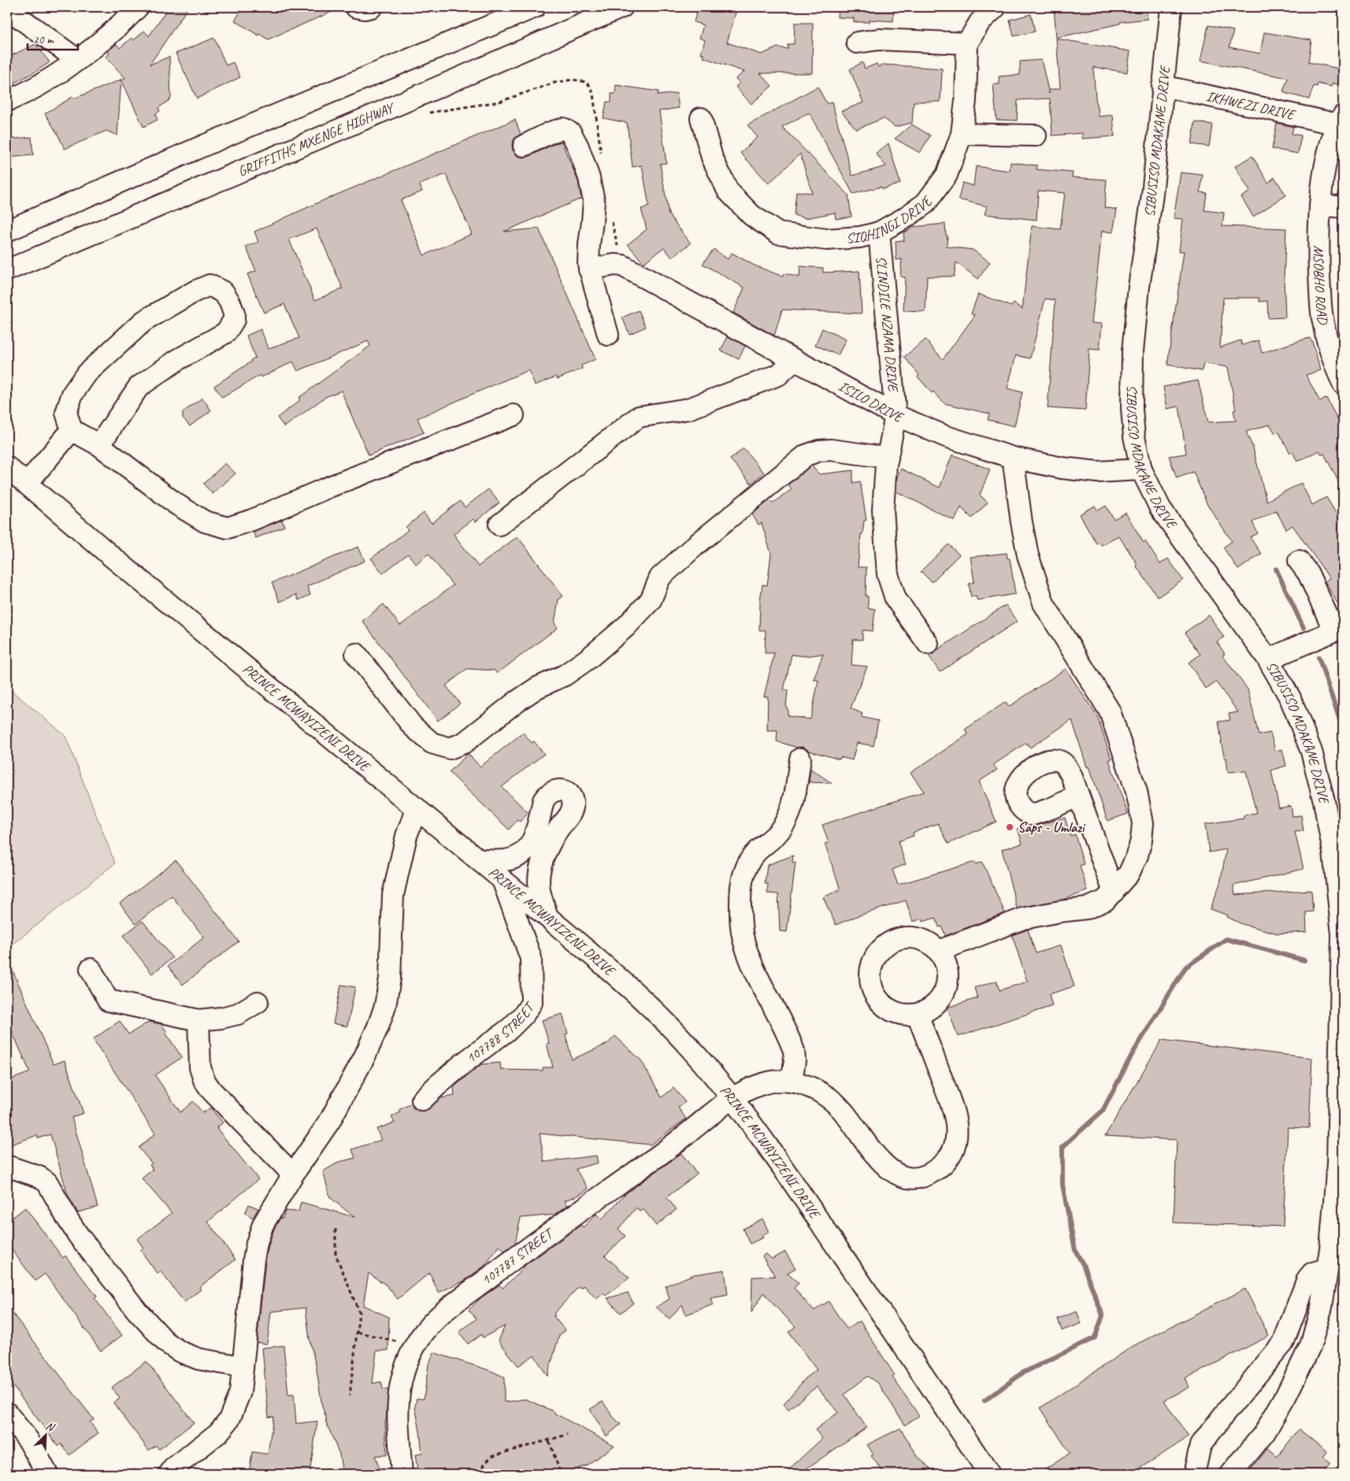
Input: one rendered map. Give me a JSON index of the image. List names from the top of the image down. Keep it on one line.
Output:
{"streets":{"street":["IKHWEZI DRIVE","GRIFFITHS MXENGE HIGHWAY","SIBUSISO MDAKANE DRIVE","SIQHINGI DRIVE","MSOBHO ROAD","SLINDILE NZAMA DRIVE","ISILO DRIVE","PRINCE MCWAYIZENI DRIVE","107788 STREET","107787 STREET"]},"crossings":[["IKHWEZI DRIVE","SIBUSISO MDAKANE DRIVE"],["IKHWEZI DRIVE","MSOBHO ROAD"],["SIBUSISO MDAKANE DRIVE","ISILO DRIVE"],["SIQHINGI DRIVE","SLINDILE NZAMA DRIVE"],["SLINDILE NZAMA DRIVE","ISILO DRIVE"],["PRINCE MCWAYIZENI DRIVE","107788 STREET"],["PRINCE MCWAYIZENI DRIVE","107787 STREET"]],"places":["Saps - Umlazi"],"scale_bar":"20 m","north":"top right"}
